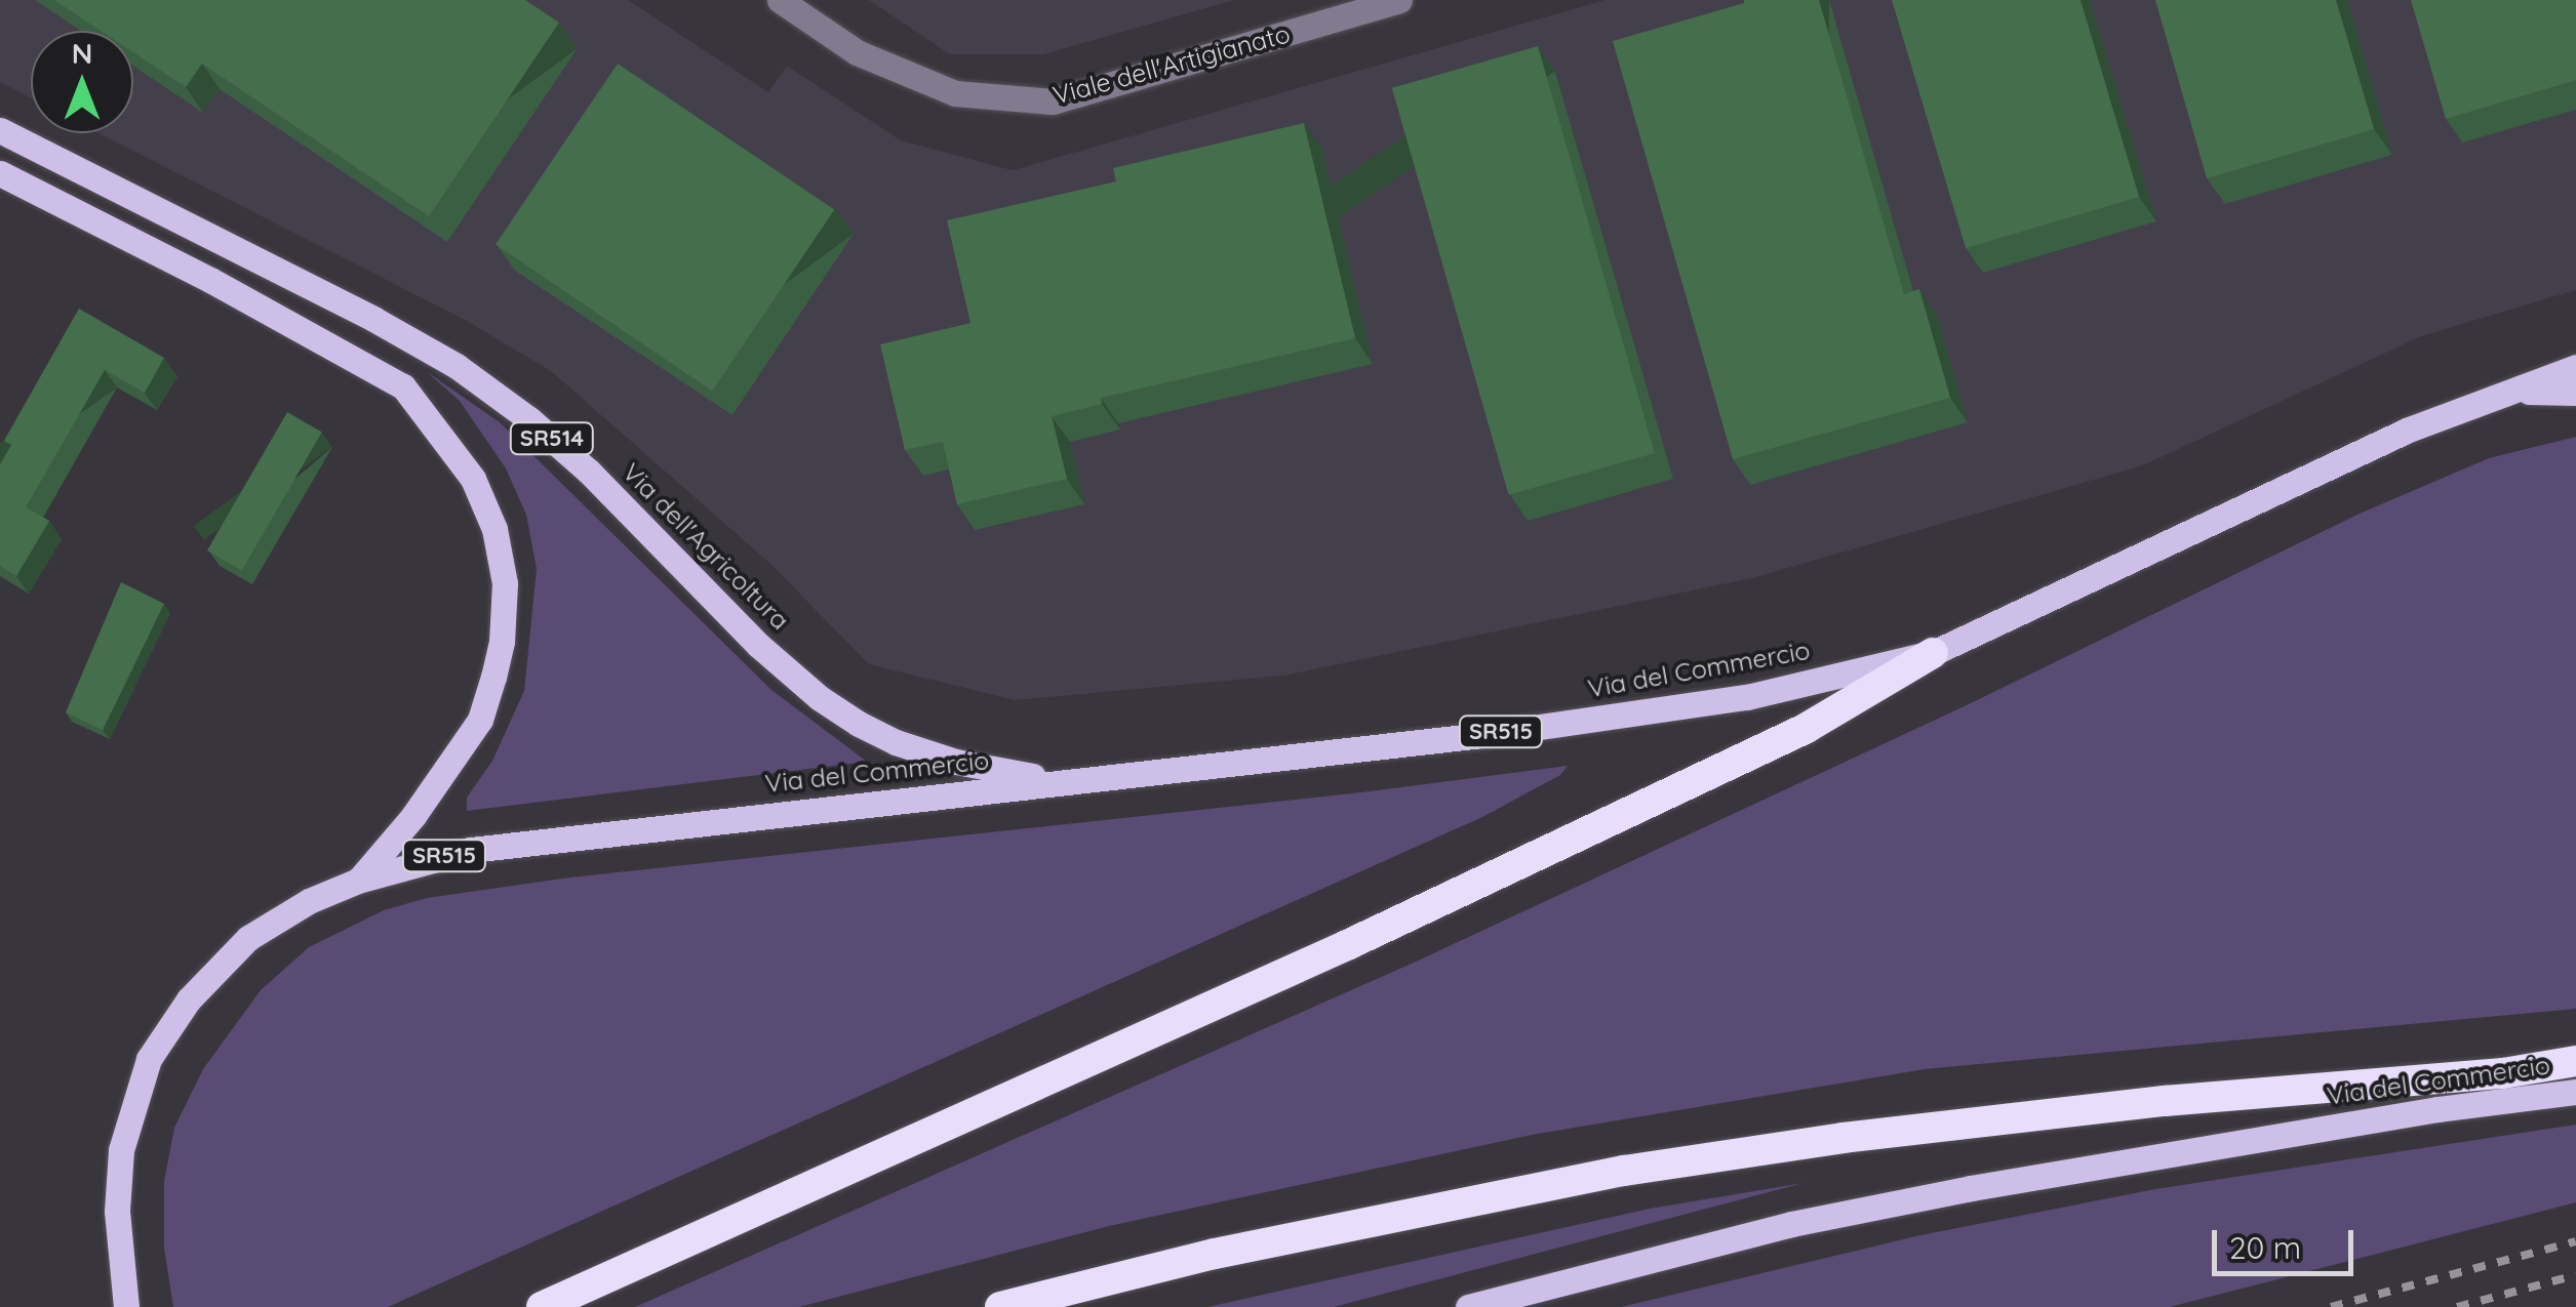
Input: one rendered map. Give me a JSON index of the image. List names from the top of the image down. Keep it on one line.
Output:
{"streets":{"highway":["Via del Commercio"],"main road":["SR514","Via dell'Agricoltura","SR515"],"street":["Viale dell'Artigianato"]},"crossings":[["Via dell'Agricoltura","Via del Commercio"]],"scale_bar":"20 m","north":"top"}
